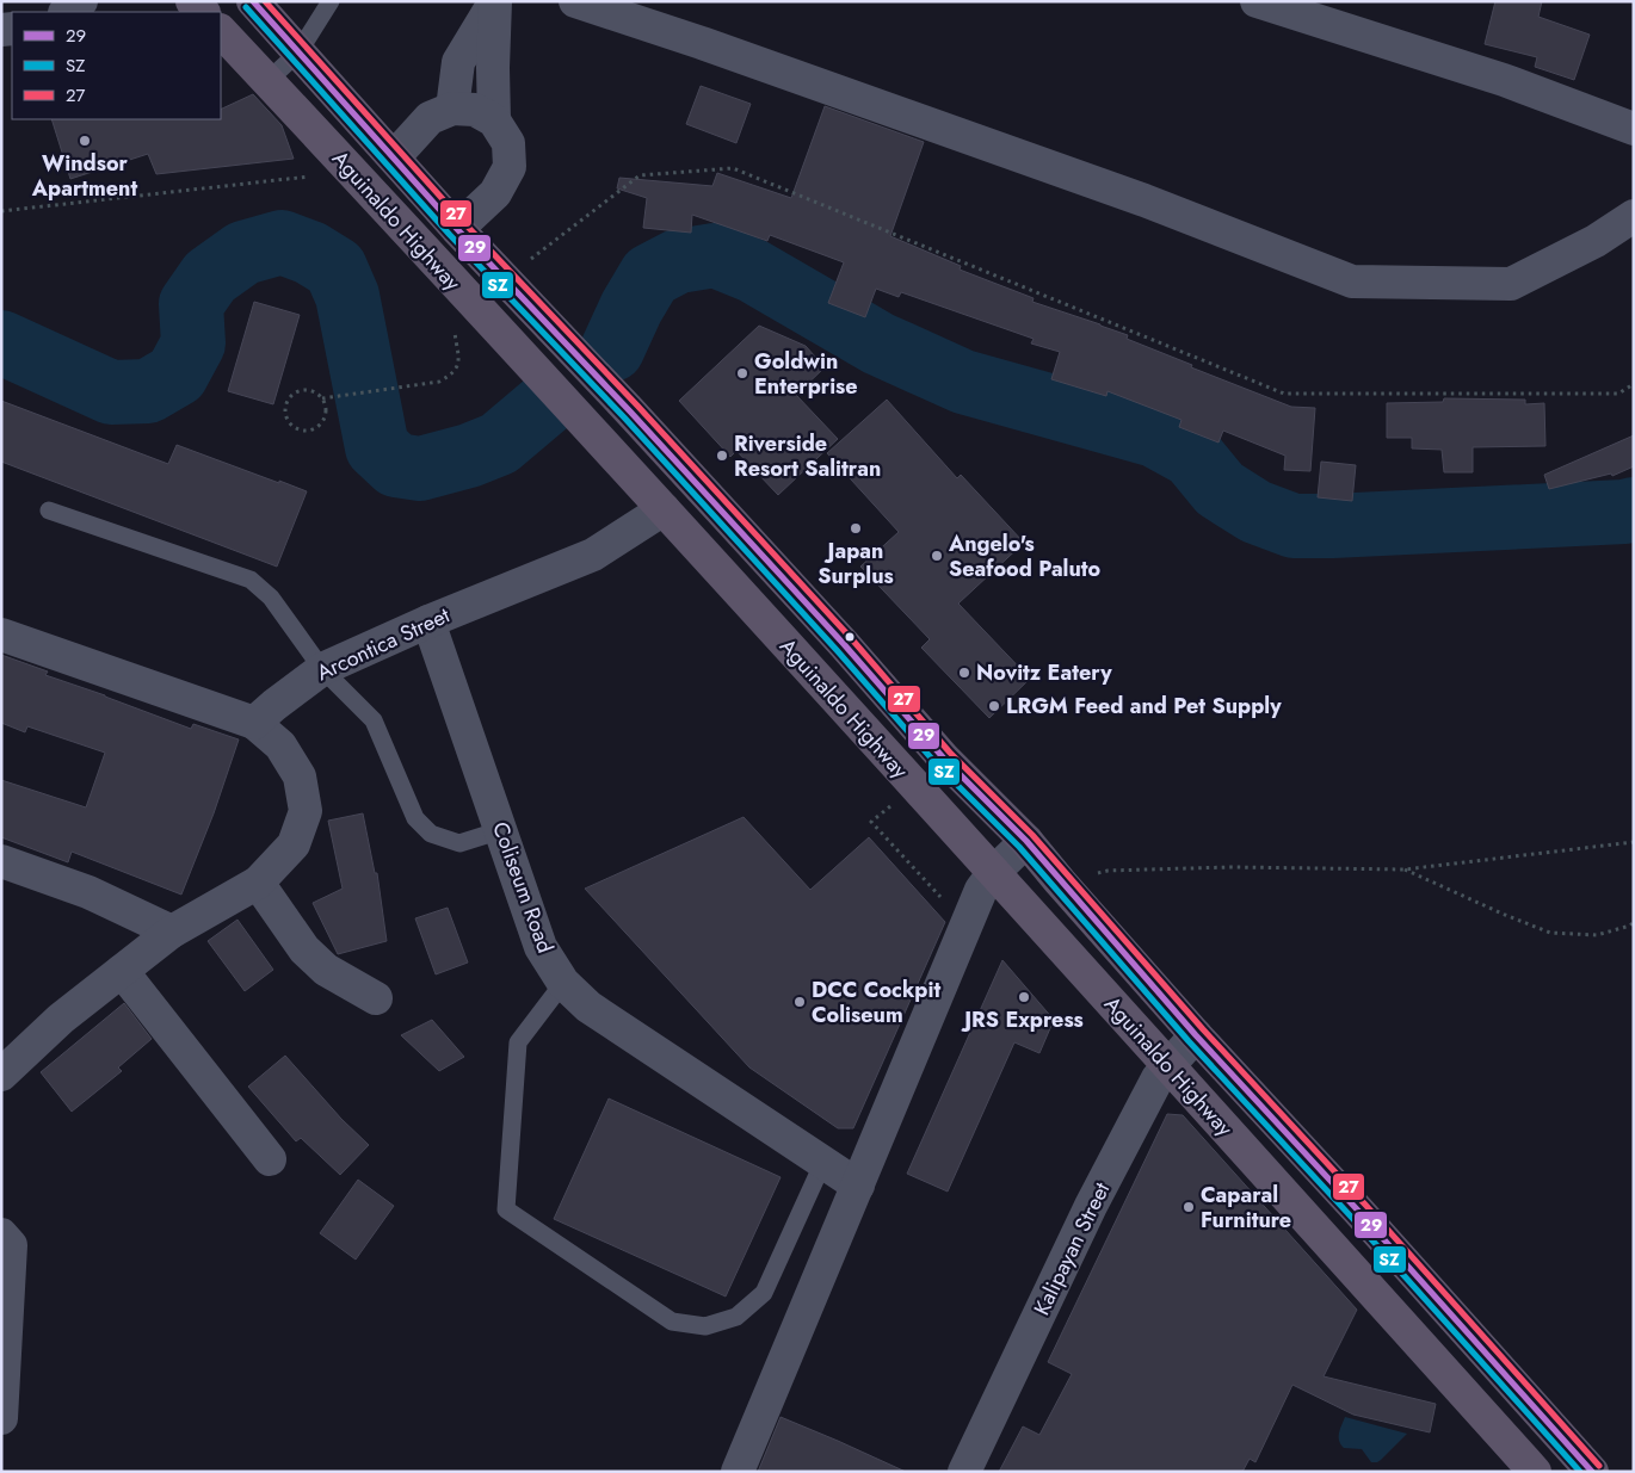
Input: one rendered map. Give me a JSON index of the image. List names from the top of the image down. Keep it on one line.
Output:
{"streets":{"highway":["Aguinaldo Highway"],"street":["Arcontica Street","Coliseum Road","Kalipayan Street"]},"crossings":[["Aguinaldo Highway","Arcontica Street"],["Aguinaldo Highway","Kalipayan Street"],["Arcontica Street","Coliseum Road"]],"places":["Windsor Apartment","Goldwin Enterprise","Riverside Resort Salitran","Japan Surplus","Angelo's Seafood Paluto","Novitz Eatery","LRGM Feed and Pet Supply","JRS Express","DCC Cockpit Coliseum","Caparal Furniture"],"lines":["transit line 29","transit line 27","transit line SZ"],"legend":["29","SZ","27"]}
